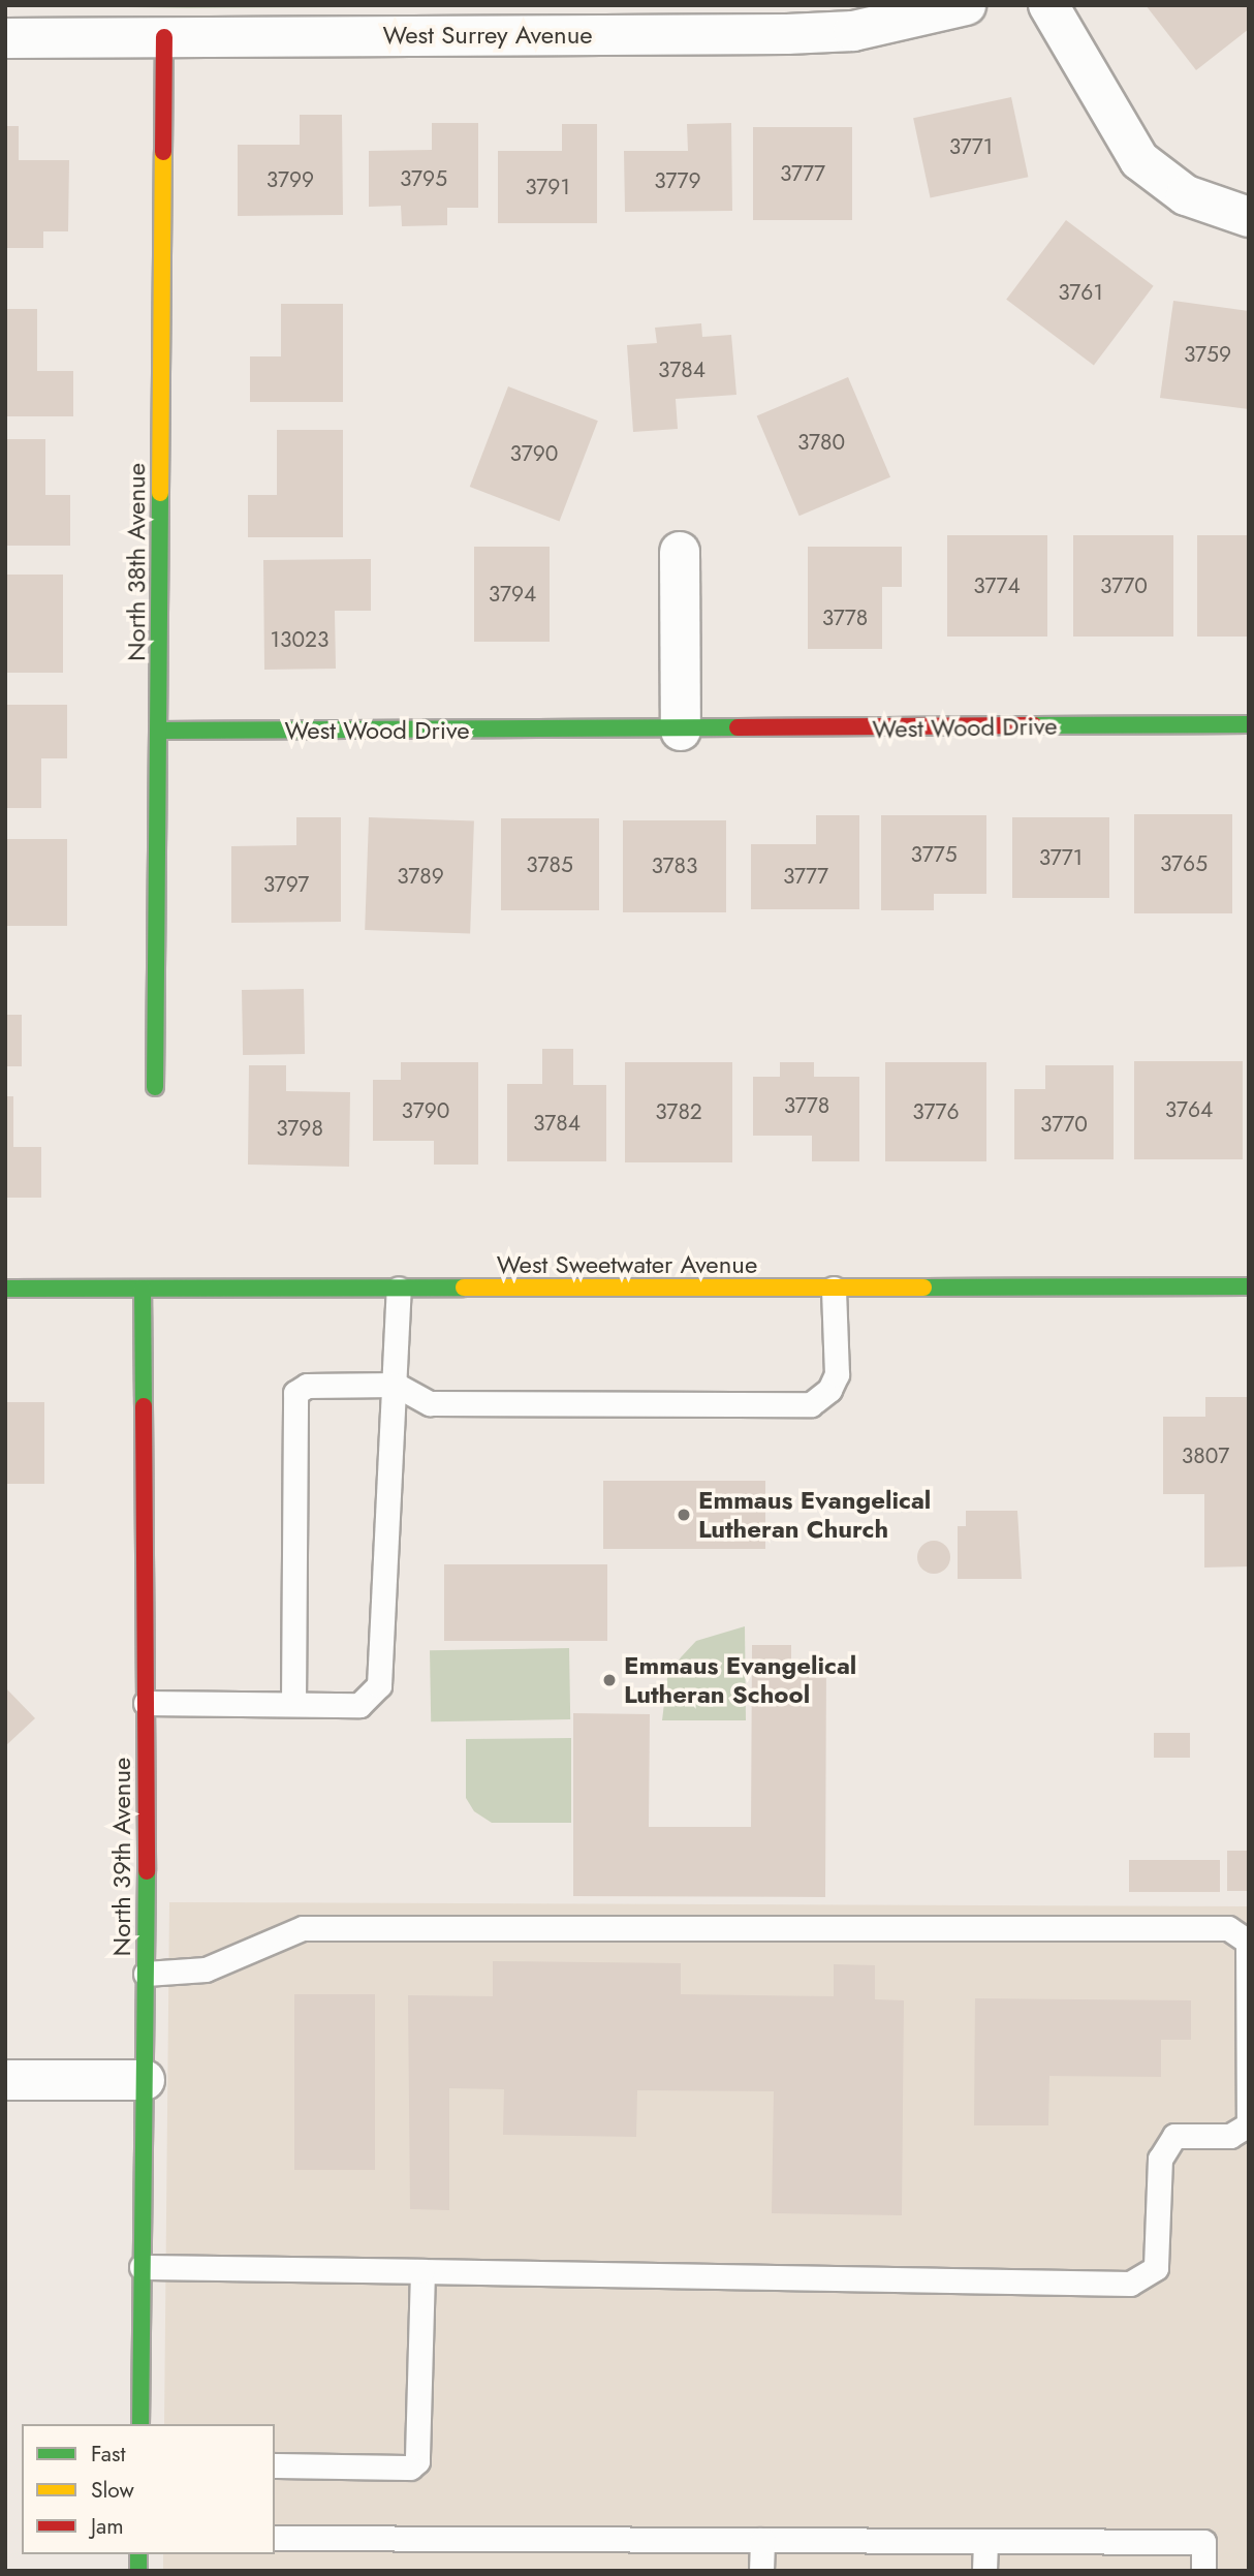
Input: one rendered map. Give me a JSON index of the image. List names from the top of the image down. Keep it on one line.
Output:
{"streets":{"street":["West Surrey Avenue","North 38th Avenue","West Wood Drive","West Sweetwater Avenue","North 39th Avenue"]},"crossings":[["West Surrey Avenue","North 38th Avenue"],["North 38th Avenue","West Wood Drive"],["West Sweetwater Avenue","North 39th Avenue"]],"places":["Emmaus Evangelical Lutheran Church","Emmaus Evangelical Lutheran School"],"house_numbers":["3771","3777","3795","3799","3779","3791","3761","3759","3784","3780","3790","3774","3770","3794","3778","13023","3775","3771","3765","3785","3783","3789","3777","3797","3778","3764","3790","3782","3776","3784","3770","3798","3807"],"legend":["Fast","Slow","Jam"]}
